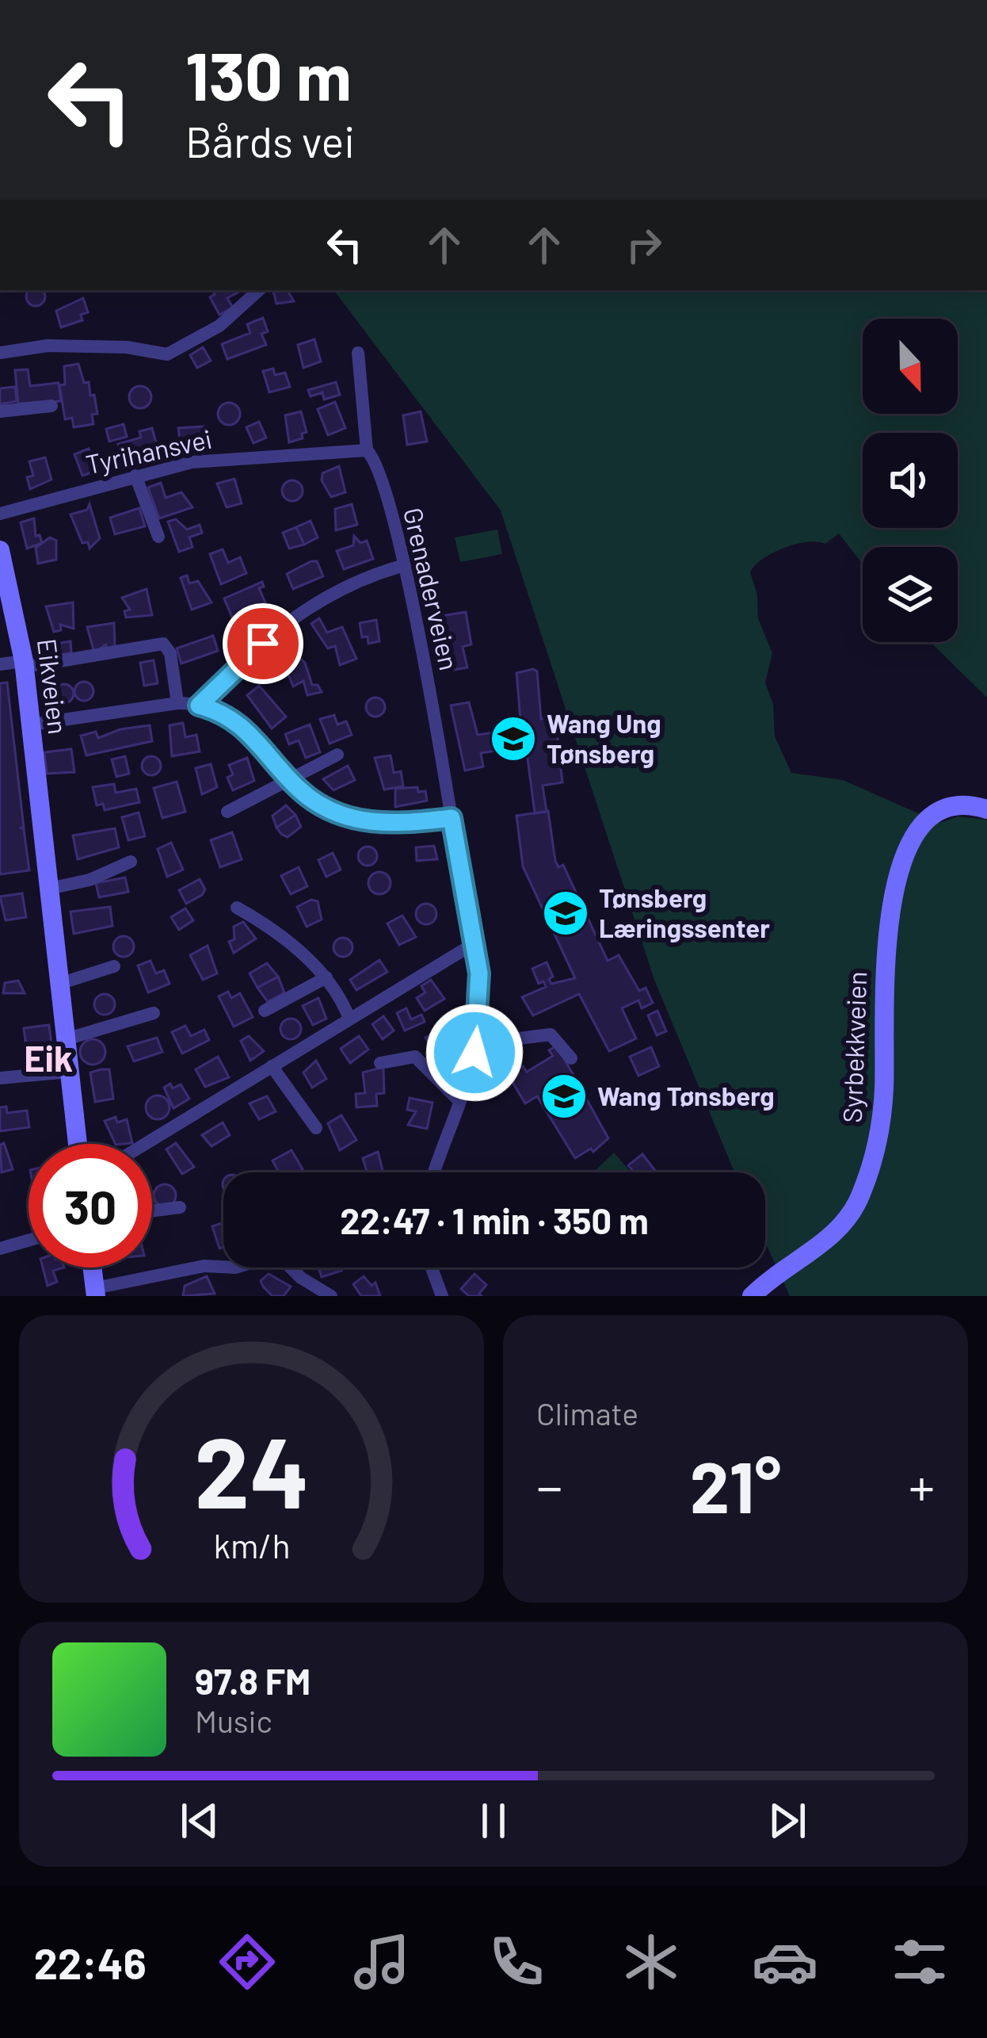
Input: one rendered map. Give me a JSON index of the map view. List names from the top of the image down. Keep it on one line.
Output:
{"streets":{"main road":["Eikveien","Syrbekkveien"],"street":["Tyrihansvei","Grenaderveien"]},"crossings":[["Tyrihansvei","Grenaderveien"]],"districts":["Eik"],"places":{"school or university":["Wang Ung Tønsberg","Tønsberg Læringssenter","Wang Tønsberg"]},"north":"bottom","page":{"turn":["130 m","Bårds vei"],"limit":"30","trip":"22:47 · 1 min · 350 m","tile":"Climate","heat":["−","21°","+"],"song":["97.8 FM","Music"],"tabs":"22:46","gauge":["24","km/h"]}}
